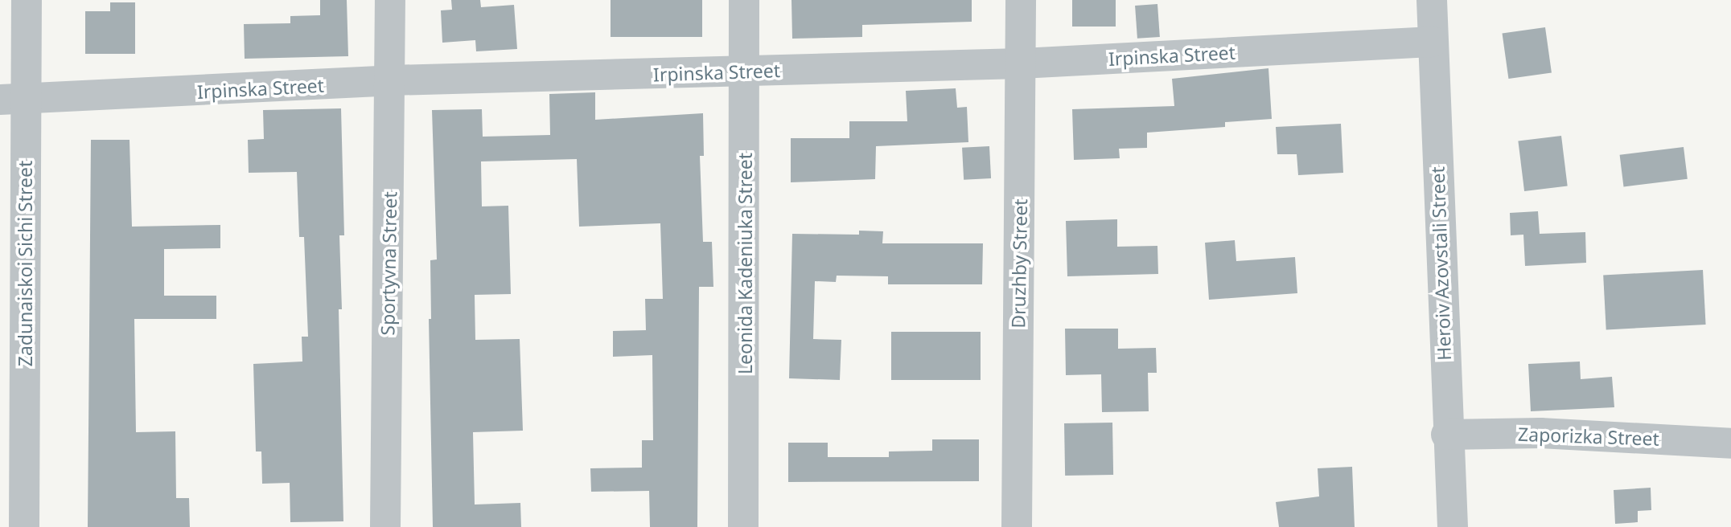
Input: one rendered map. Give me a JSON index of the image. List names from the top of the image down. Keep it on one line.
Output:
{"streets":{"street":["Irpinska Street","Zadunaiskoi Sichi Street","Sportyvna Street","Leonida Kadeniuka Street","Druzhby Street","Heroiv Azovstali Street","Zaporizka Street"]},"crossings":[["Irpinska Street","Zadunaiskoi Sichi Street"],["Irpinska Street","Sportyvna Street"],["Irpinska Street","Leonida Kadeniuka Street"],["Irpinska Street","Druzhby Street"],["Irpinska Street","Heroiv Azovstali Street"],["Heroiv Azovstali Street","Zaporizka Street"]]}
